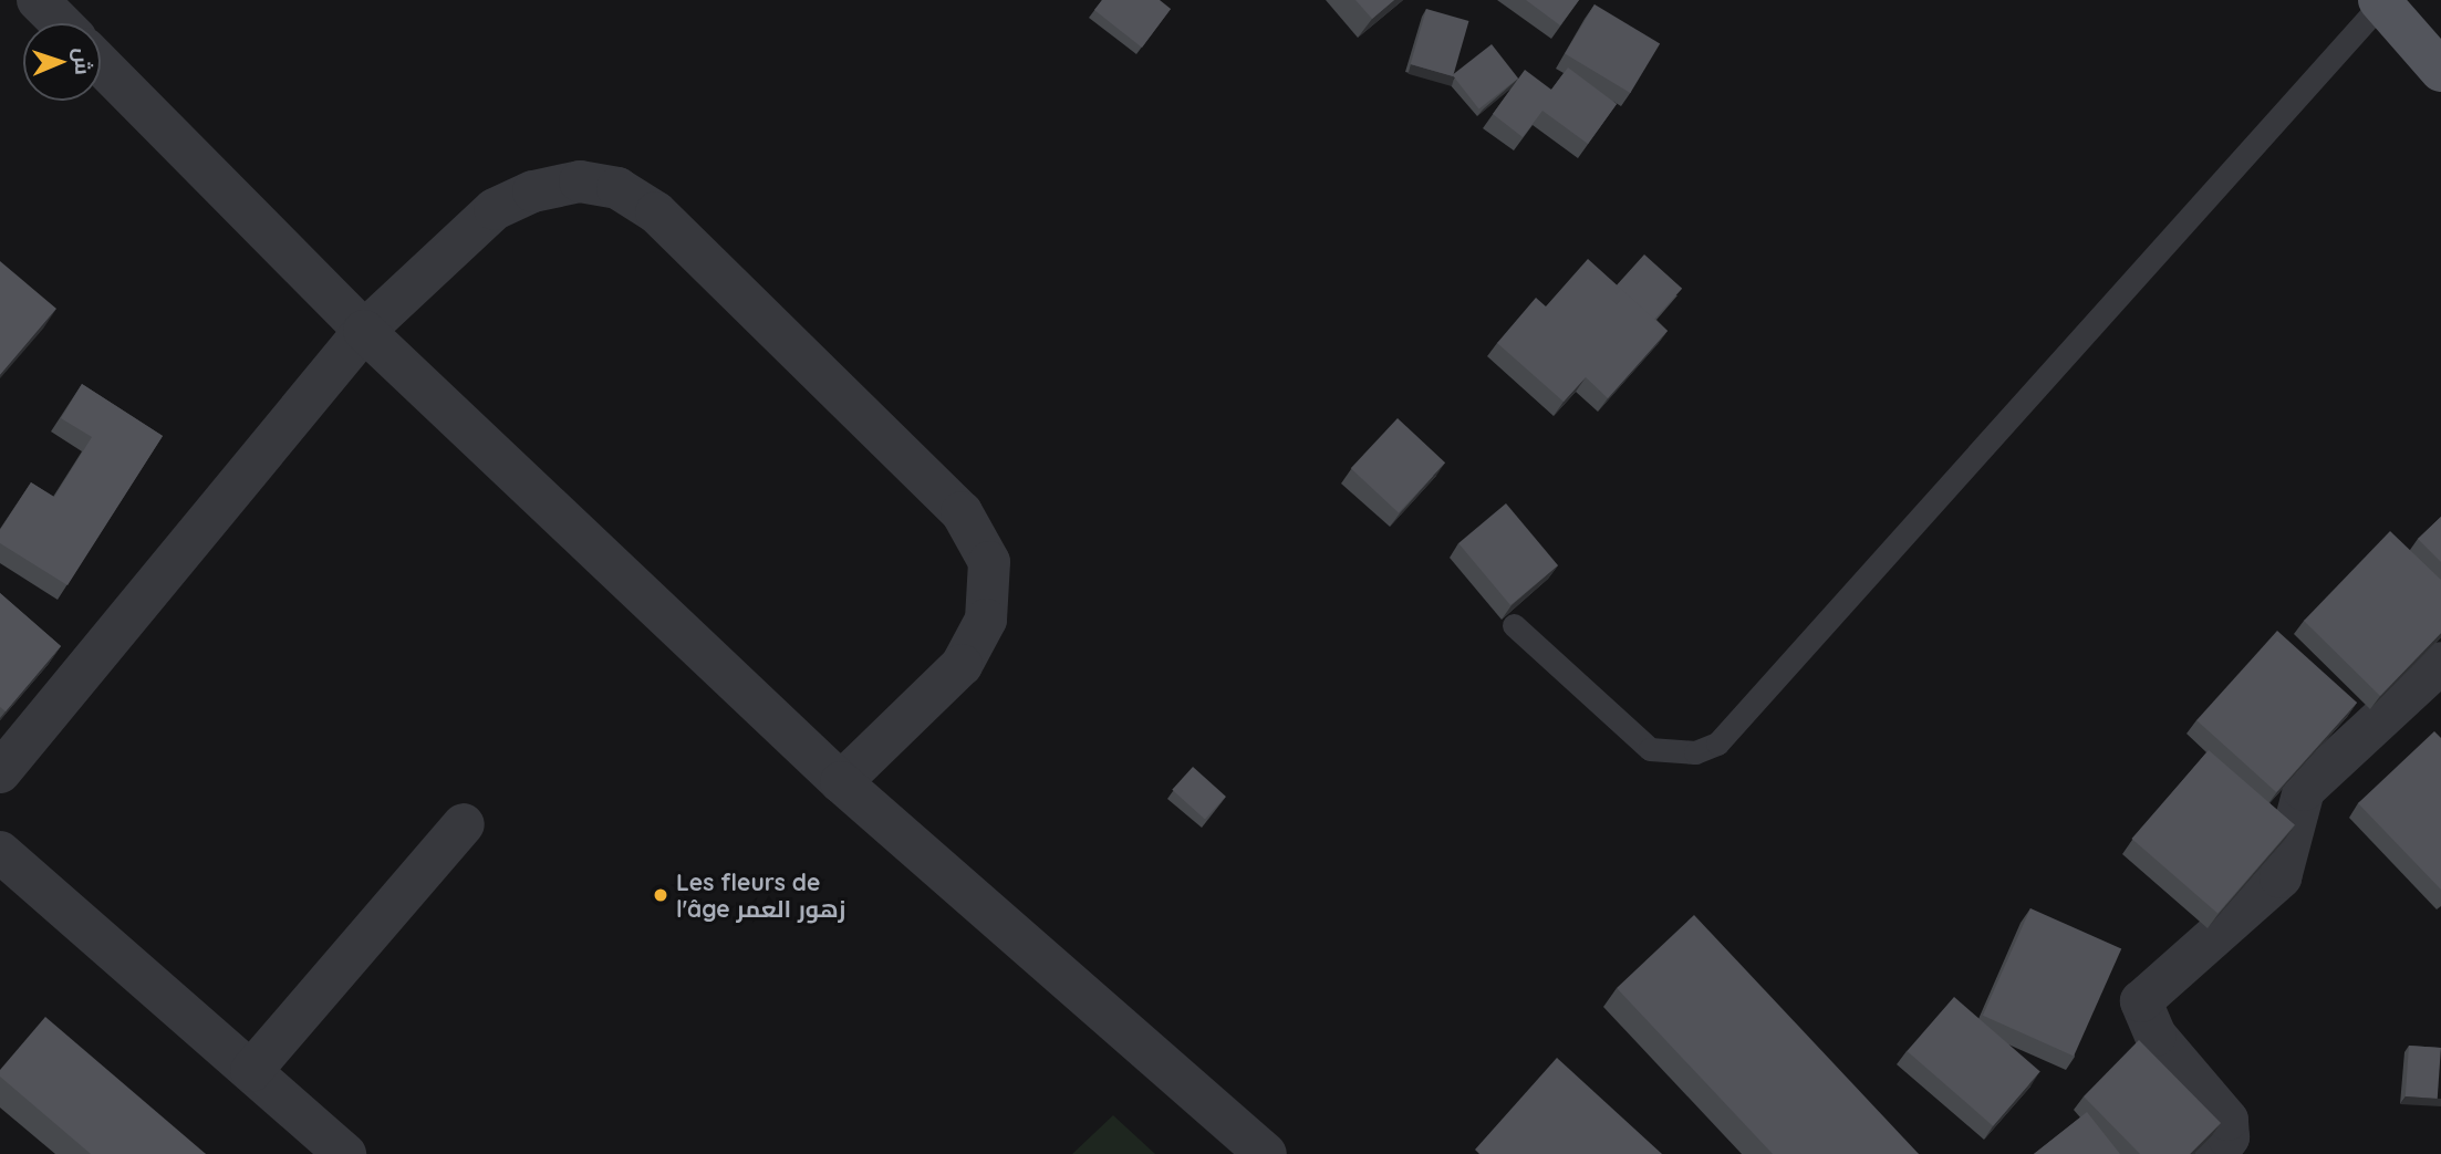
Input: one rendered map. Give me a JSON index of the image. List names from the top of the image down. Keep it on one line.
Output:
{"places":["Les fleurs de l'âge زهور العمر"],"north":"right"}
